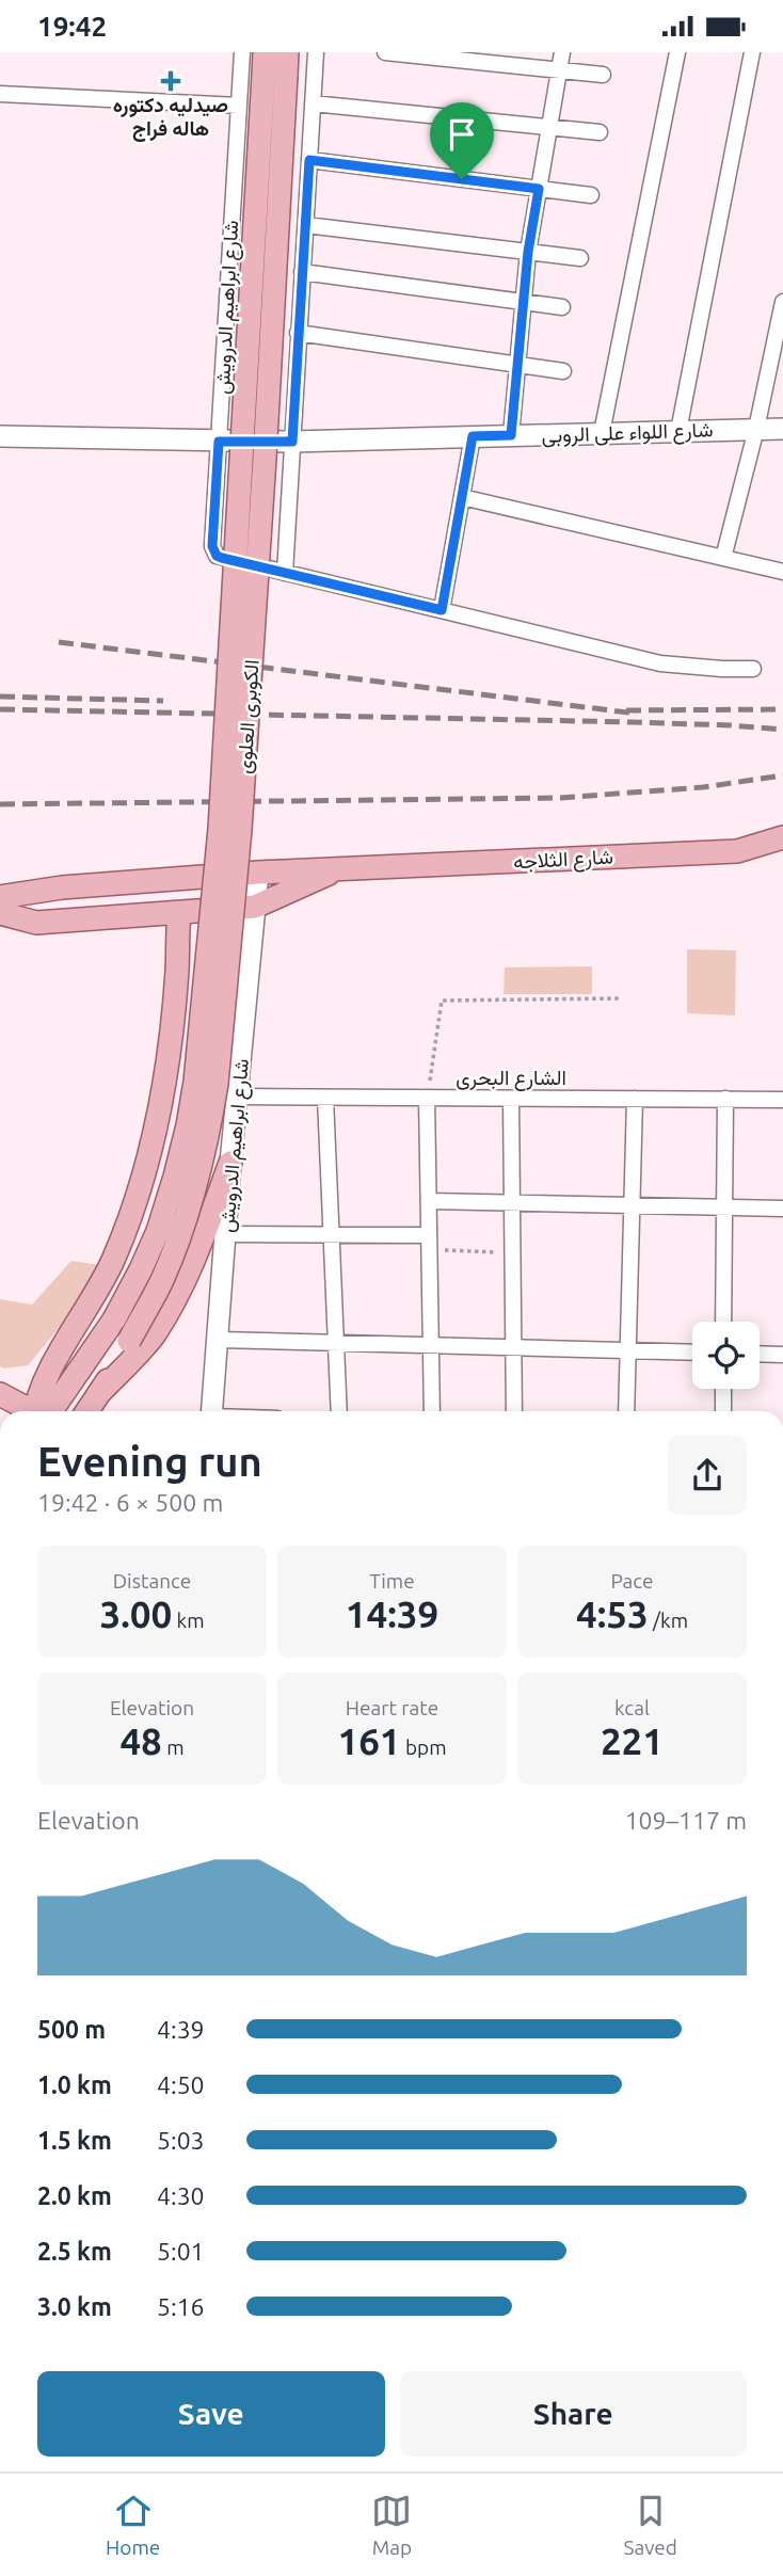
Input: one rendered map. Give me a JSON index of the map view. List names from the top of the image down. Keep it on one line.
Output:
{"streets":{"main road":["الكوبرى العلوى","شارع الثلاجه"],"street":["شارع ابراهيم الدرويش","شارع اللواء على الروبى","الشارع البحرى"]},"crossings":[["شارع ابراهيم الدرويش","شارع اللواء على الروبى"],["شارع ابراهيم الدرويش","شارع الثلاجه"],["شارع ابراهيم الدرويش","الشارع البحرى"]],"places":{"health":["صيدليه دكتوره هاله فراج"]},"page":{"status":"19:42","heading":["Evening run","19:42 · 6 × 500 m"],"stats":[["Distance","3.00 km"],["Time","14:39"],["Pace","4:53 /km"],["Elevation","48 m"],["Heart rate","161 bpm"],["kcal","221"]],"chart":["Elevation","109–117 m"],"list":[{"name":"500 m","note":"4:39"},{"name":"1.0 km","note":"4:50"},{"name":"1.5 km","note":"5:03"},{"name":"2.0 km","note":"4:30"},{"name":"2.5 km","note":"5:01"},{"name":"3.0 km","note":"5:16"}],"buttons":["Save","Share"],"tabs":["Home","Map","Saved"]}}
